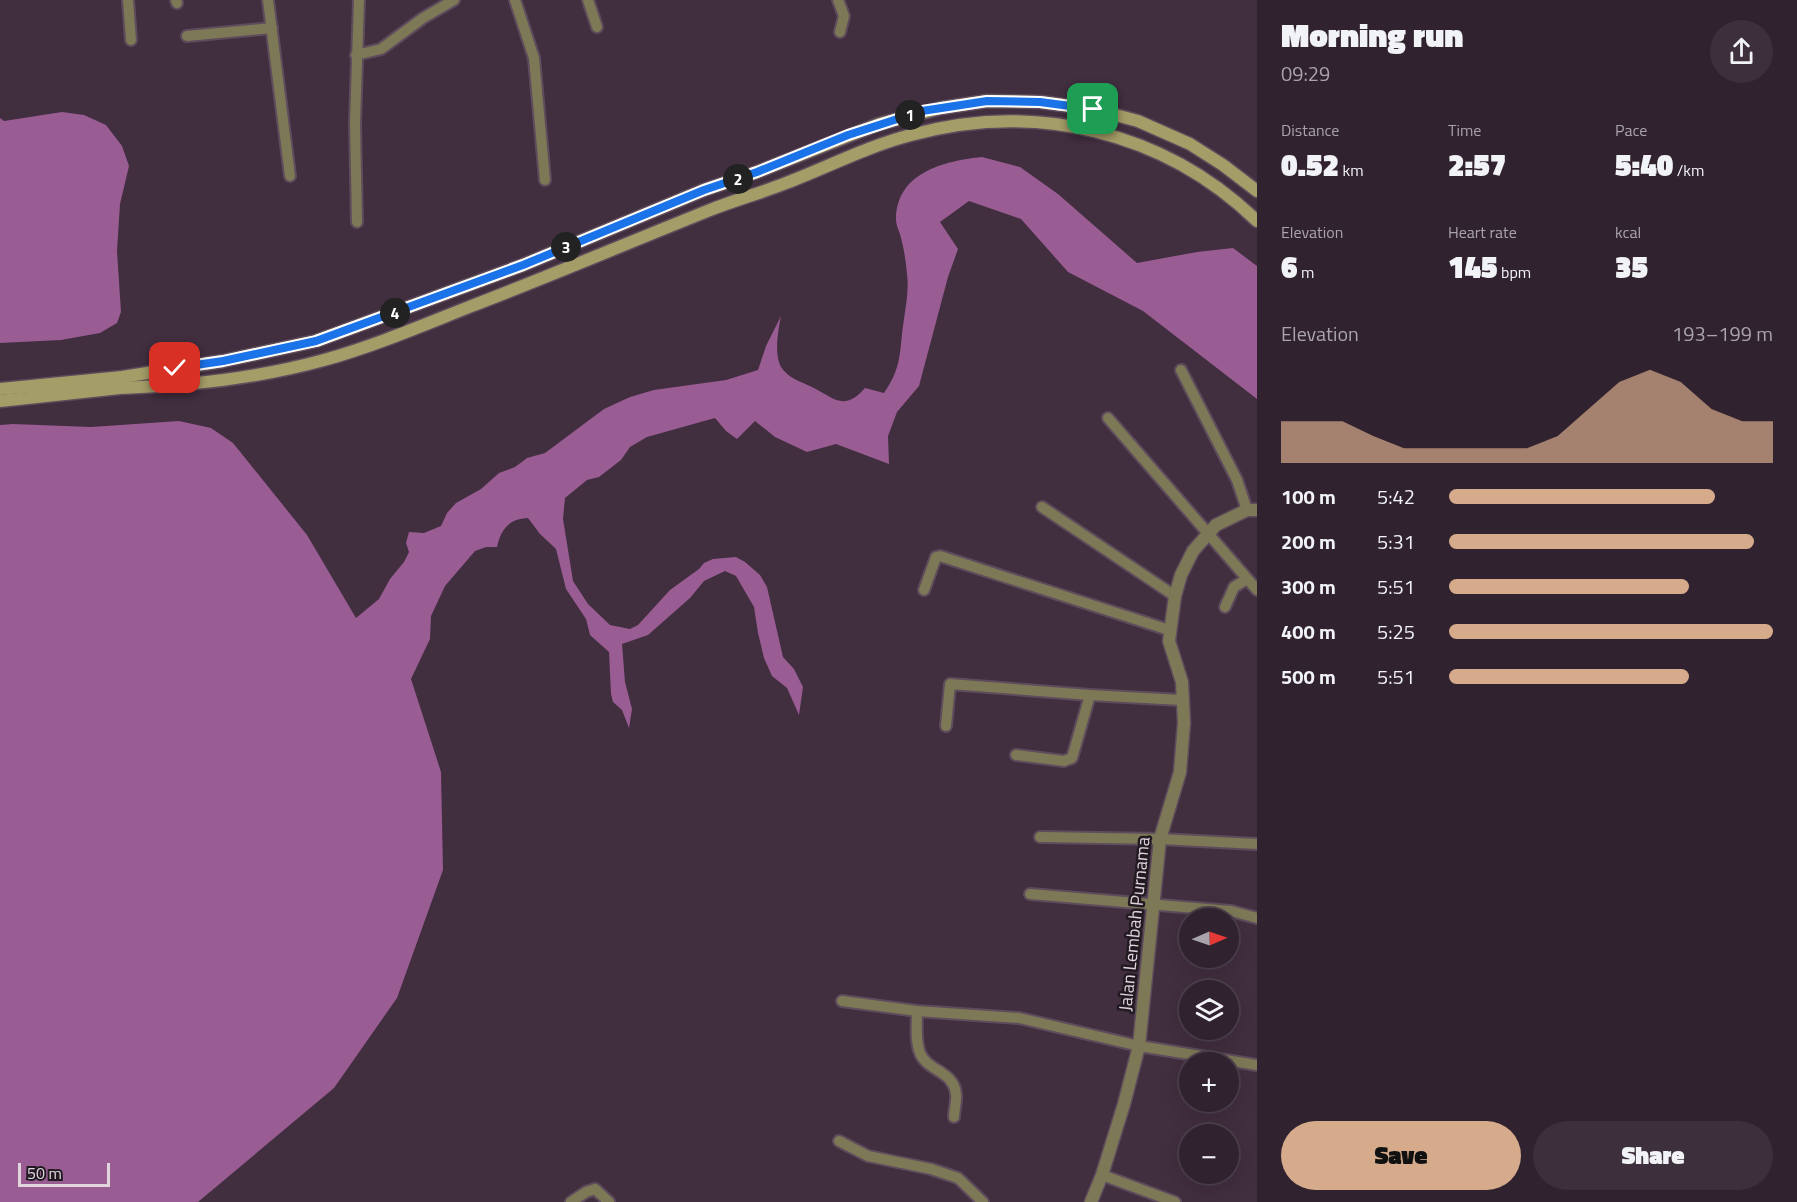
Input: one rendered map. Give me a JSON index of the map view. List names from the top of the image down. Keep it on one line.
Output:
{"streets":{"street":["Jalan Lembah Purnama"]},"scale_bar":"50 m","north":"right","page":{"heading":["Morning run","09:29"],"pins":["1","2","3","4"],"stats":[["Distance","0.52 km"],["Time","2:57"],["Pace","5:40 /km"],["Elevation","6 m"],["Heart rate","145 bpm"],["kcal","35"]],"chart":["Elevation","193–199 m"],"list":[{"name":"100 m","note":"5:42"},{"name":"200 m","note":"5:31"},{"name":"300 m","note":"5:51"},{"name":"400 m","note":"5:25"},{"name":"500 m","note":"5:51"}],"map_buttons":["+","−"],"buttons":["Save","Share"],"scale":"50 m"}}
